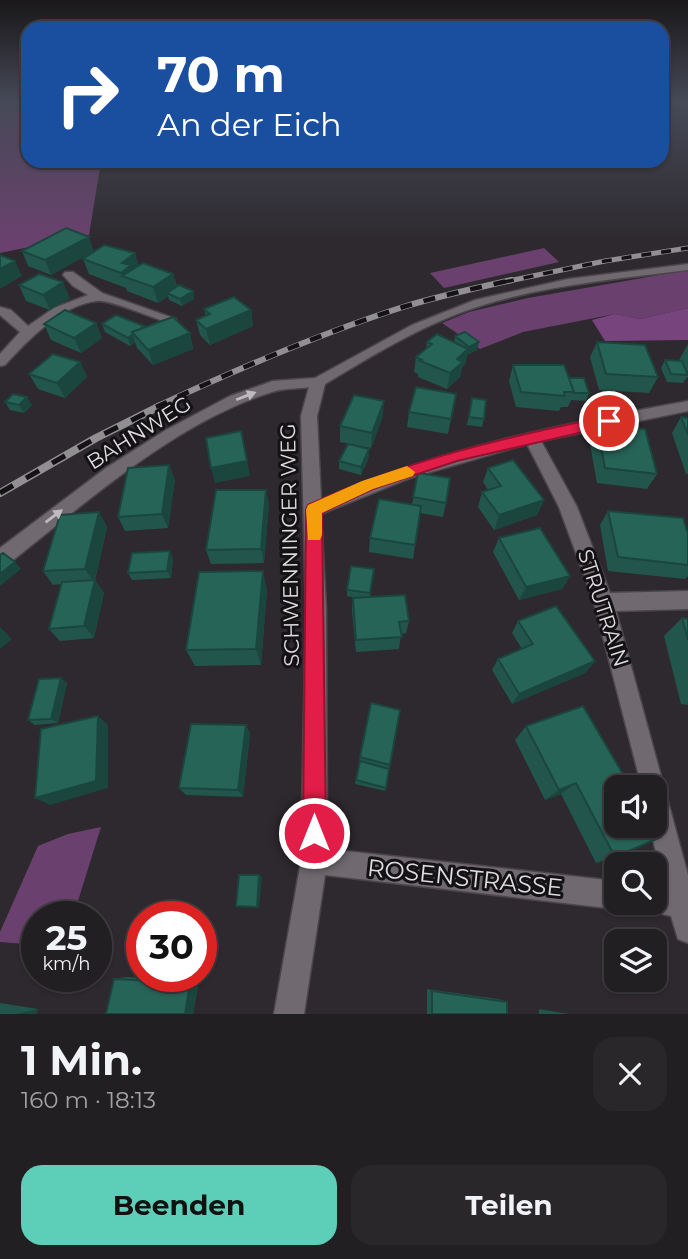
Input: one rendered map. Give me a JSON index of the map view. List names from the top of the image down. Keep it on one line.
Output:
{"streets":{"street":["BAHNWEG","SCHWENNINGER WEG","STRUTRAIN","ROSENSTRASSE"]},"crossings":[["BAHNWEG","SCHWENNINGER WEG"],["SCHWENNINGER WEG","ROSENSTRASSE"]],"one_way":["BAHNWEG"],"page":{"turn":["70 m","An der Eich"],"speed":"25 km/h","limit":"30","heading":["1 Min.","160 m · 18:13"],"buttons":["Beenden","Teilen"]}}
